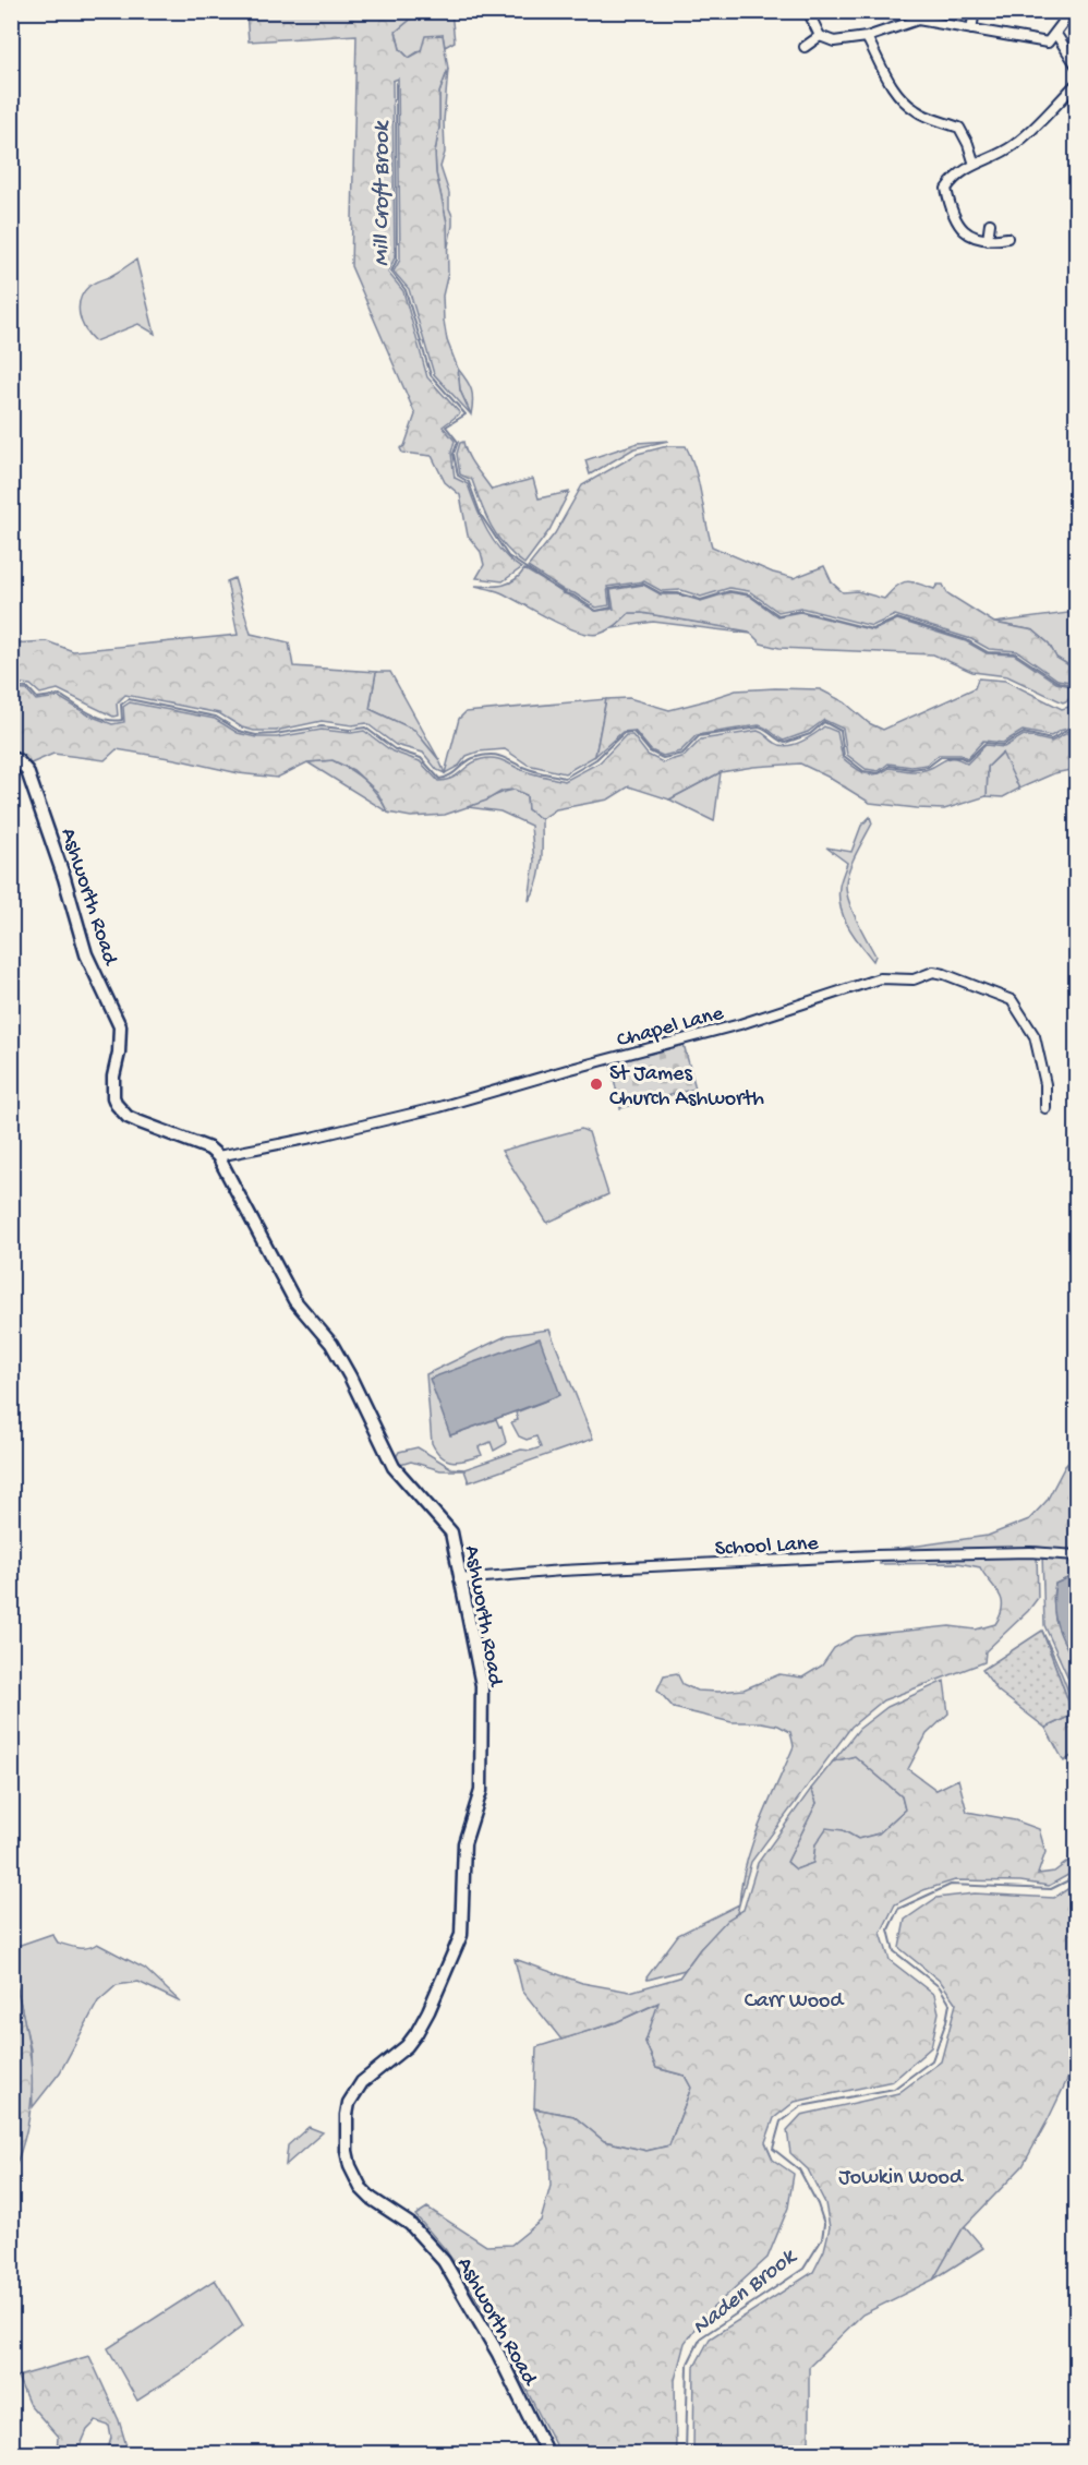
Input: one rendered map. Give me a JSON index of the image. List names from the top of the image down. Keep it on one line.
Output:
{"streets":{"street":["Ashworth Road","Chapel Lane","School Lane"]},"crossings":[["Ashworth Road","Chapel Lane"],["Ashworth Road","School Lane"]],"water":["Mill Croft Brook","Naden Brook"],"parks":["Carr Wood","Jowkin Wood"],"places":["St James Church Ashworth"]}
